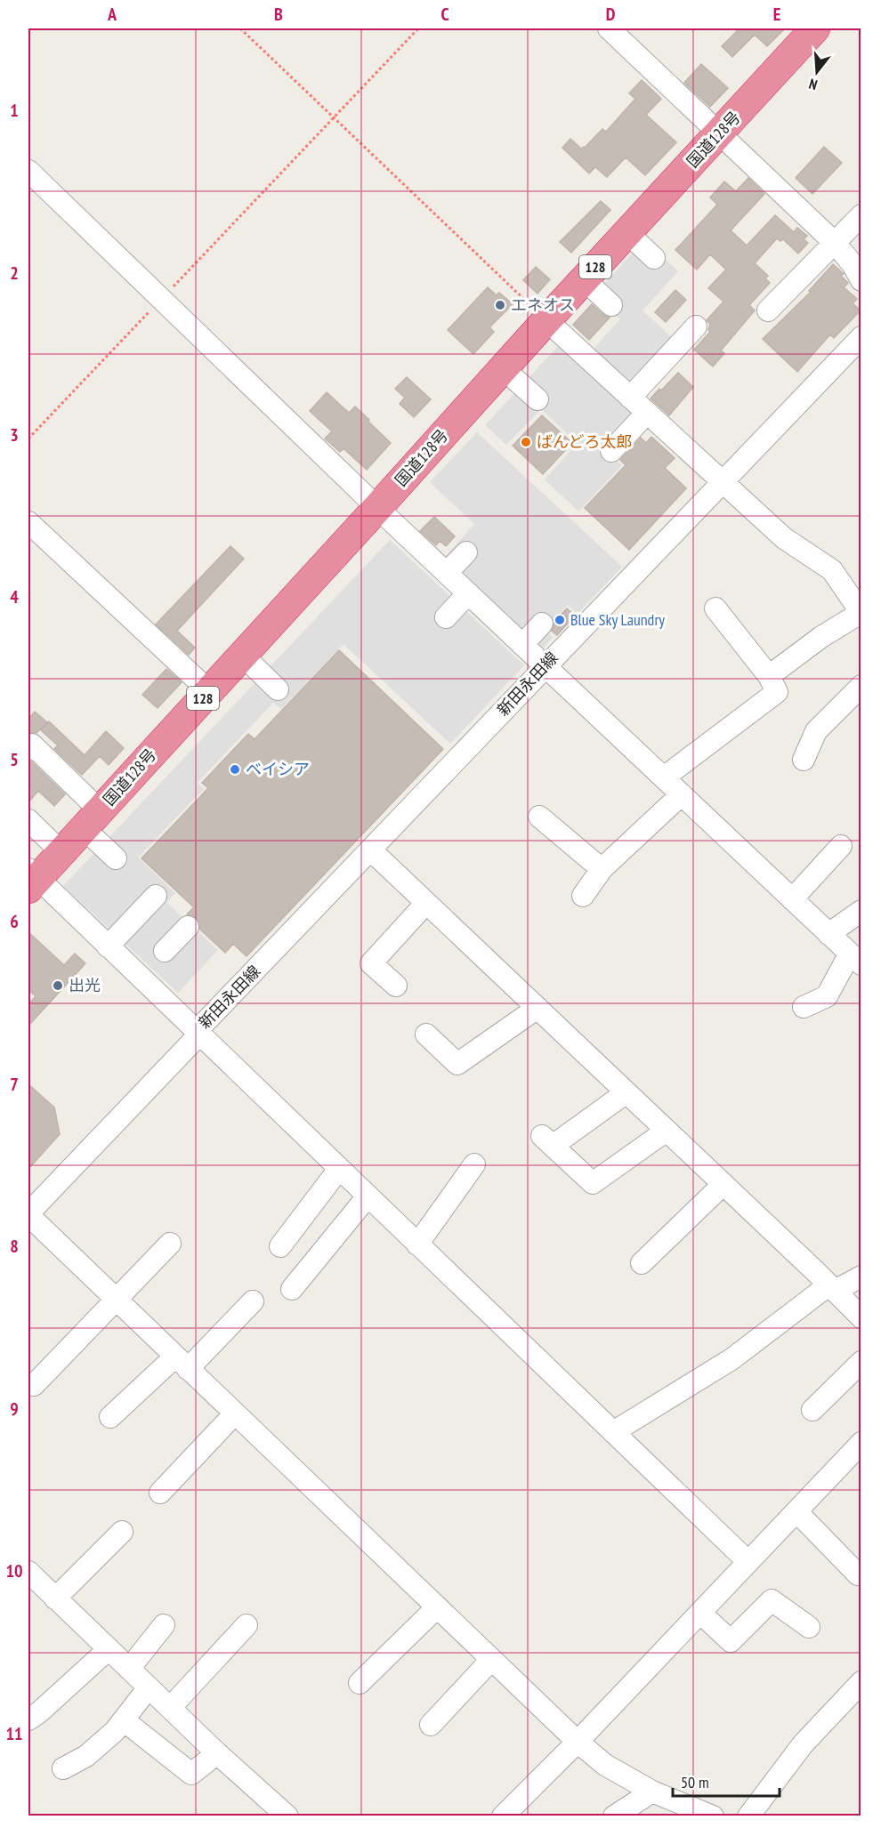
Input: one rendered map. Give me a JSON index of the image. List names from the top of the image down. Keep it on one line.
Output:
{"streets":{"highway":["国道128号","128"],"street":["新田永田線"]},"places":["エネオス","ばんどろ太郎","Blue Sky Laundry","ベイシア","出光"],"scale_bar":"50 m","north":"bottom","grid":{"columns":["A","B","C","D","E"],"rows":["1","2","3","4","5","6","7","8","9","10","11"]}}
